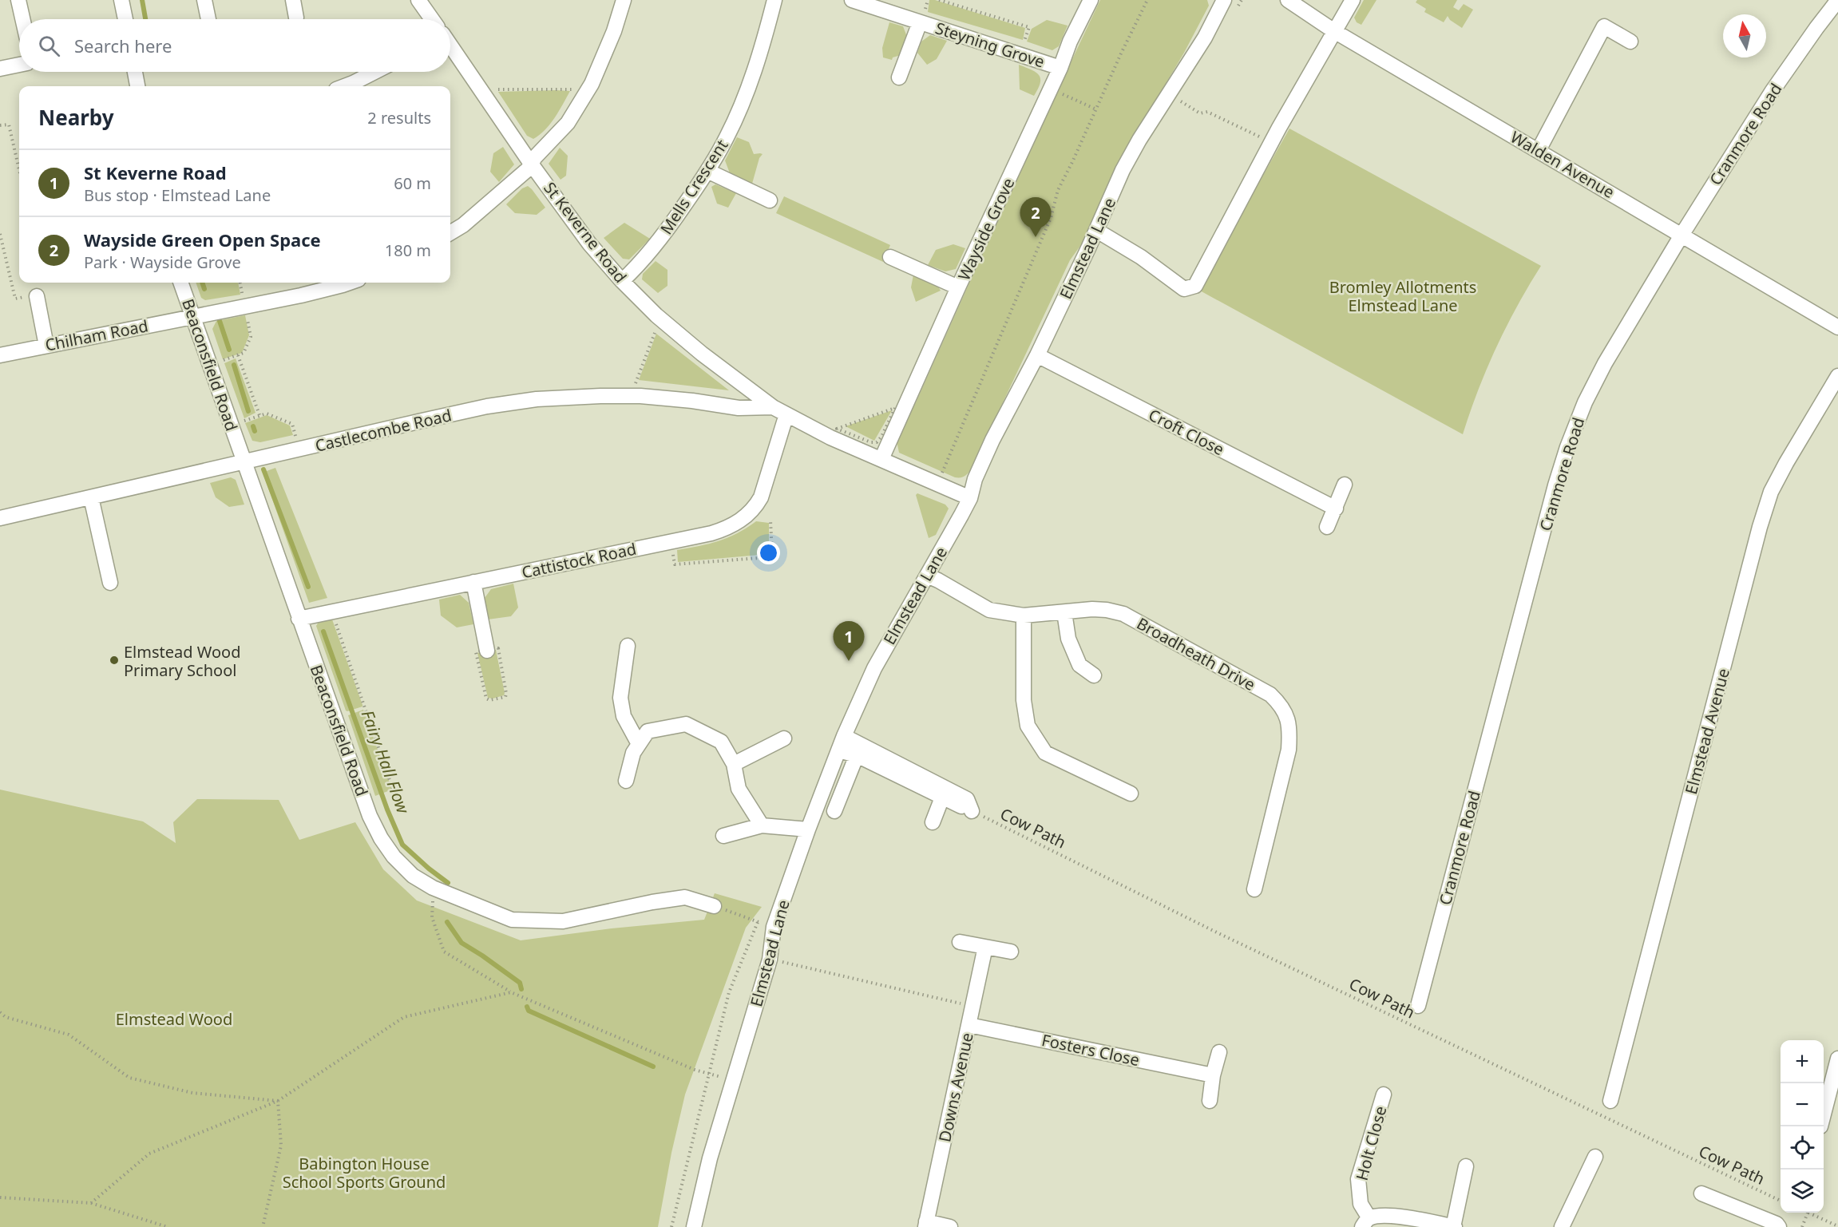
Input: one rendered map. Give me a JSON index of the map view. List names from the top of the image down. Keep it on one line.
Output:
{"streets":{"street":["Steyning Grove","Cranmore Road","Walden Avenue","Mells Crescent","Wayside Grove","St Keverne Road","Elmstead Lane","Chilham Road","Beaconsfield Road","Castlecombe Road","Croft Close","Cattistock Road","Broadheath Drive","Elmstead Avenue","Fosters Close","Downs Avenue","Holt Close"],"path":["Cow Path"]},"crossings":[["Steyning Grove","Wayside Grove"],["Cranmore Road","Walden Avenue"],["Mells Crescent","St Keverne Road"],["Wayside Grove","St Keverne Road"],["St Keverne Road","Elmstead Lane"],["St Keverne Road","Castlecombe Road"],["St Keverne Road","Cattistock Road"],["Elmstead Lane","Croft Close"],["Elmstead Lane","Broadheath Drive"],["Chilham Road","Beaconsfield Road"],["Beaconsfield Road","Castlecombe Road"],["Beaconsfield Road","Cattistock Road"],["Fosters Close","Downs Avenue"]],"water":["Fairy Hall Flow"],"parks":["Bromley Allotments Elmstead Lane","Elmstead Wood","Babington House School Sports Ground"],"places":["Elmstead Wood Primary School"],"north":"top","page":{"search":"Search here","heading":["Nearby","2 results"],"list":[{"mark":"1","name":"St Keverne Road","note":"Bus stop · Elmstead Lane","value":"60 m"},{"mark":"2","name":"Wayside Green Open Space","note":"Park · Wayside Grove","value":"180 m"}],"pins":["2","1"],"map_buttons":["+","−"]}}
